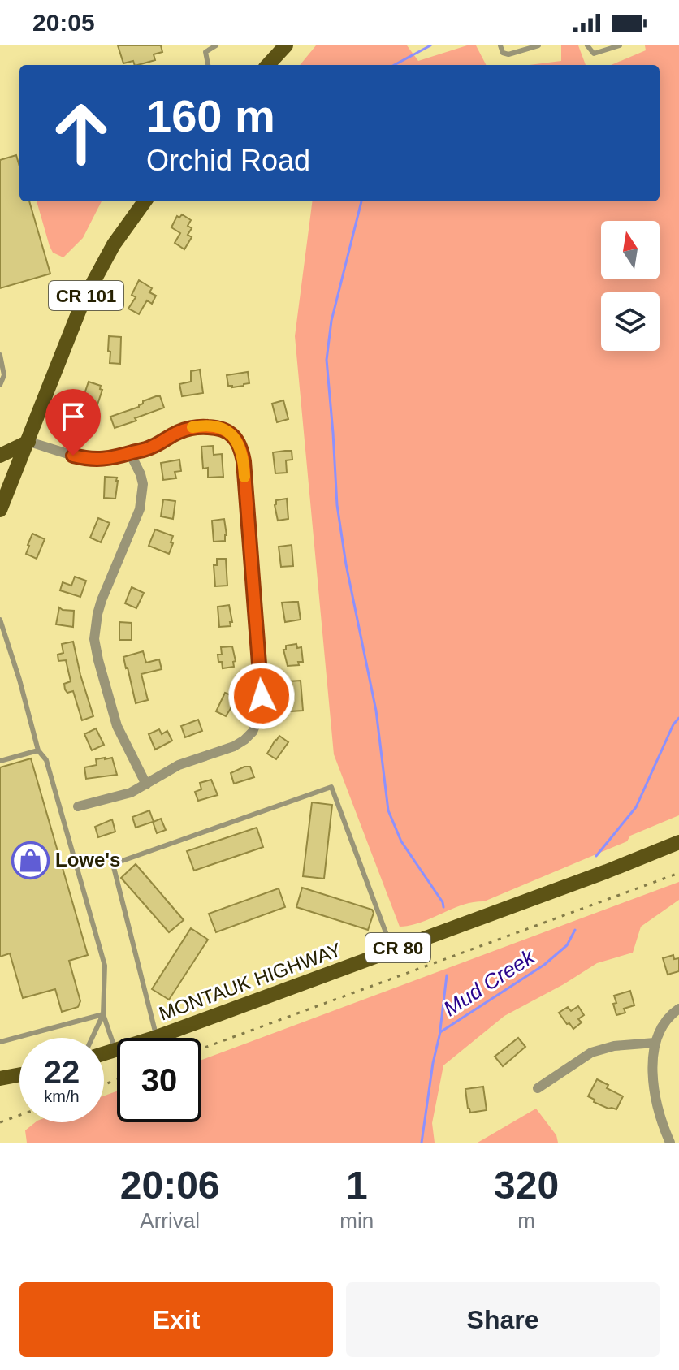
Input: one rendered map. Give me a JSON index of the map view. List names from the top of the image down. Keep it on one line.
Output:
{"streets":{"main road":["CR 101","CR 80","MONTAUK HIGHWAY"]},"water":["Mud Creek"],"places":{"shop":["Lowe's"]},"north":"top","page":{"status":"20:05","turn":["160 m","Orchid Road"],"speed":"22 km/h","limit":"30","eta":["20:06","Arrival","1","min","320","m"],"buttons":["Exit","Share"]}}
